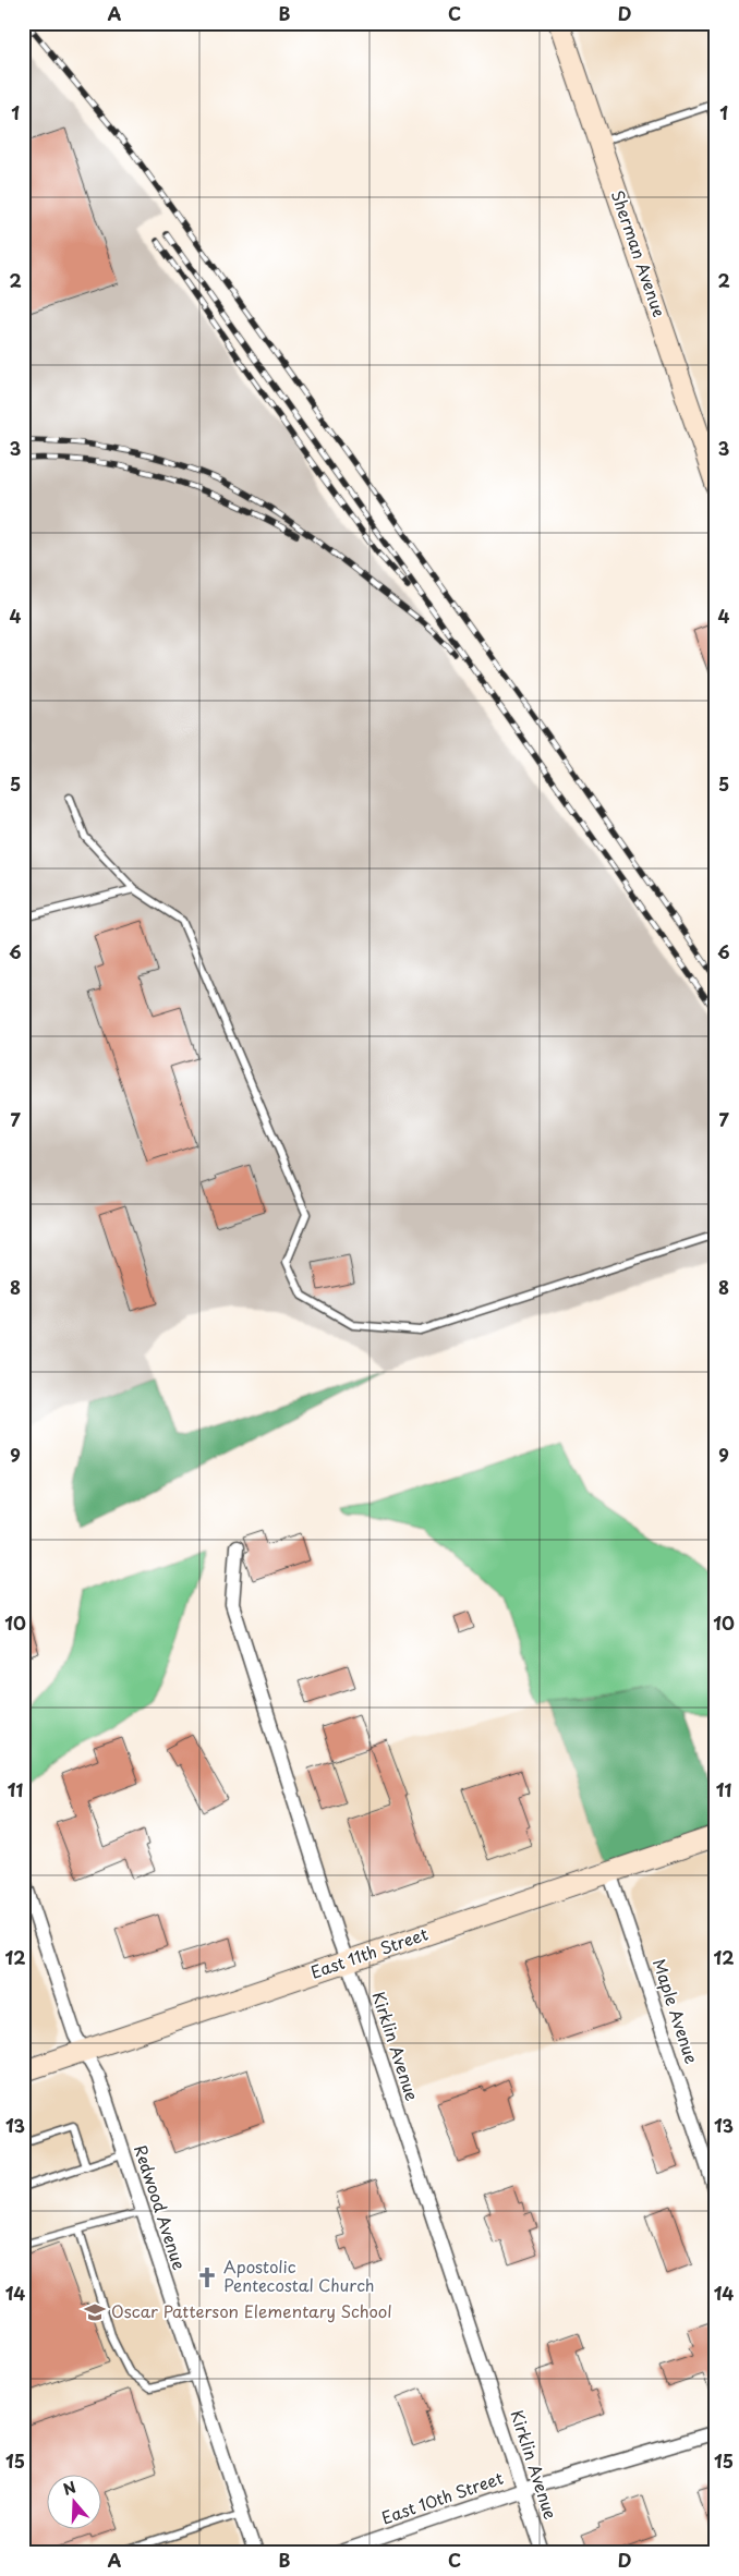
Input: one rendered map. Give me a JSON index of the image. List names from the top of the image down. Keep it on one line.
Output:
{"streets":{"main road":["Sherman Avenue","East 11th Street"],"street":["Maple Avenue","Kirklin Avenue","Redwood Avenue","East 10th Street"]},"crossings":[["East 11th Street","Maple Avenue"],["East 11th Street","Kirklin Avenue"],["East 11th Street","Redwood Avenue"],["Kirklin Avenue","East 10th Street"]],"places":{"church":["Apostolic Pentecostal Church"],"school or university":["Oscar Patterson Elementary School"]},"north":"top","grid":{"columns":["A","B","C","D"],"rows":["1","2","3","4","5","6","7","8","9","10","11","12","13","14","15"]}}
